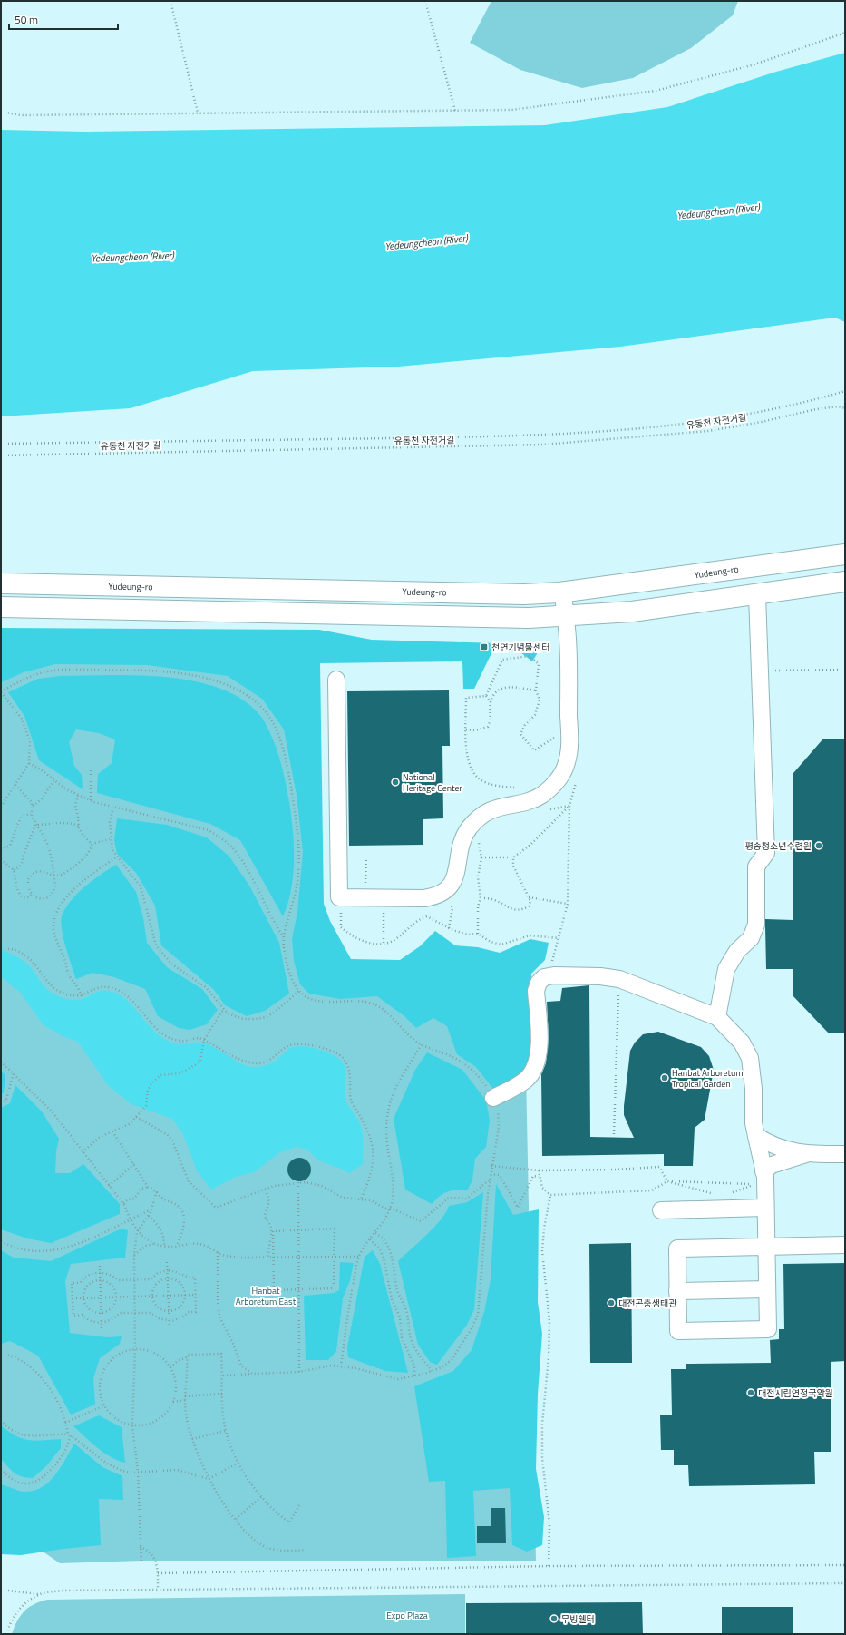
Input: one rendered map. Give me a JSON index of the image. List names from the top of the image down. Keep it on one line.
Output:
{"streets":{"main road":["Yudeung-ro"],"path":["유동천 자전거길"]},"water":["Yedeungcheon (River)"],"parks":["Hanbat Arboretum East","Expo Plaza"],"places":{"transit":["천연기념물센터"],"other":["National Heritage Center","평송청소년수련원","Hanbat Arboretum Tropical Garden","대전곤충생태관","대전시립연정국악원","무빙쉘터"]},"scale_bar":"50 m"}
